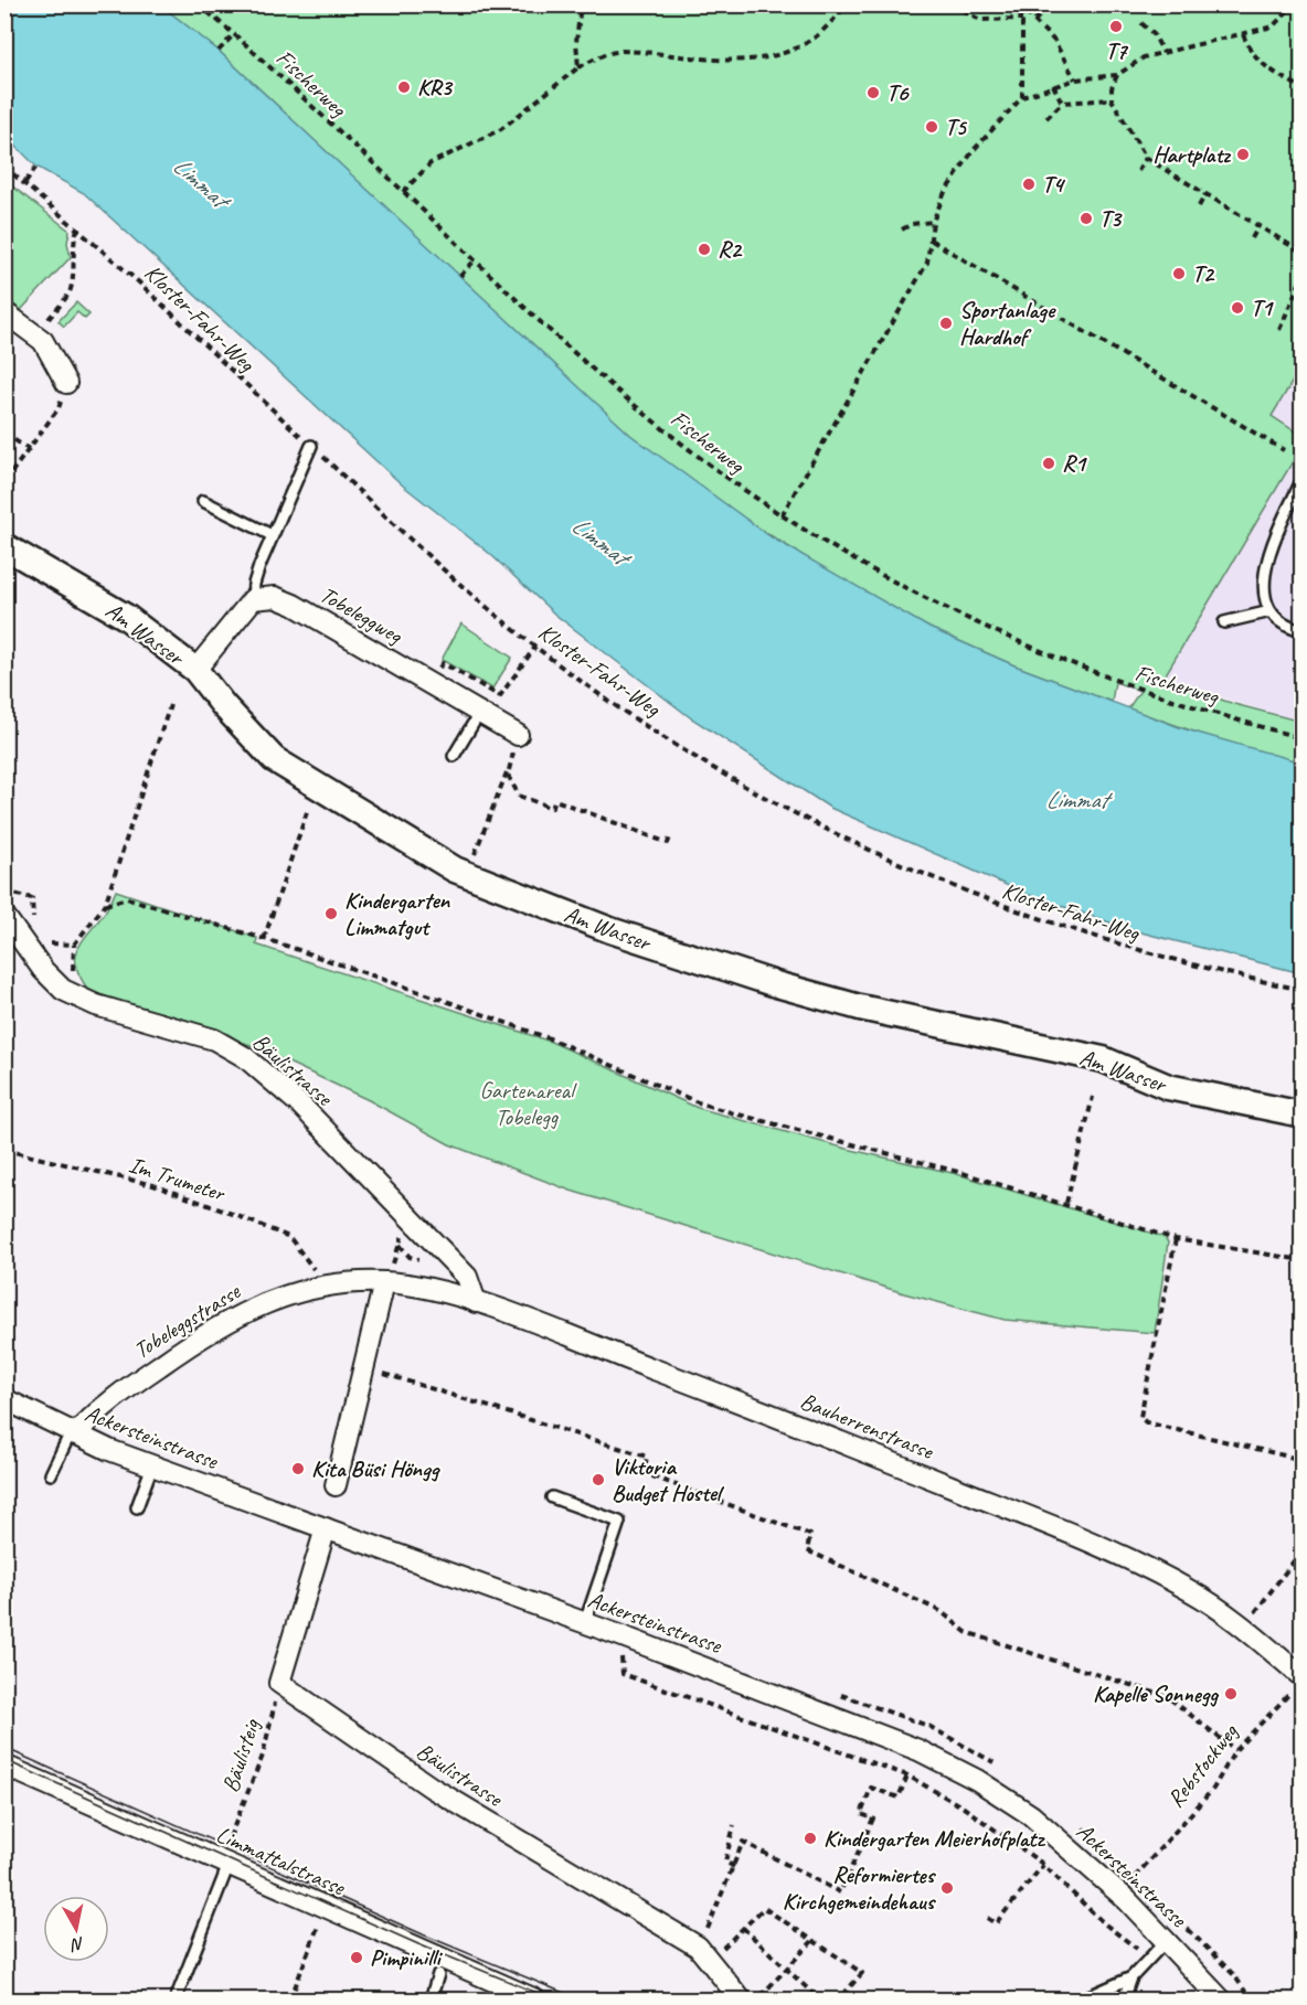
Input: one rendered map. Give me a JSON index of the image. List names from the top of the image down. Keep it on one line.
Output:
{"streets":{"street":["Tobeleggweg","Am Wasser","Bäulistrasse","Tobeleggstrasse","Bauherrenstrasse","Ackersteinstrasse","Limmattalstrasse"],"path":["Fischerweg","Kloster-Fahr-Weg","Im Trumeter","Bäulisteig","Rebstockweg"]},"crossings":[["Bäulistrasse","Bauherrenstrasse"],["Bäulistrasse","Bäulisteig"],["Tobeleggstrasse","Bauherrenstrasse"],["Tobeleggstrasse","Ackersteinstrasse"],["Bauherrenstrasse","Rebstockweg"]],"water":["Limmat"],"parks":["Gartenareal Tobelegg"],"places":["T7","KR3","T6","T5","Hartplatz","T4","T3","R2","T2","T1","Sportanlage Hardhof","R1","Kindergarten Limmatgut","Kita Büsi Höngg","Viktoria Budget Hostel","Kapelle Sonnegg","Kindergarten Meierhofplatz","Reformiertes Kirchgemeindehaus","Pimpinilli"],"north":"bottom"}
